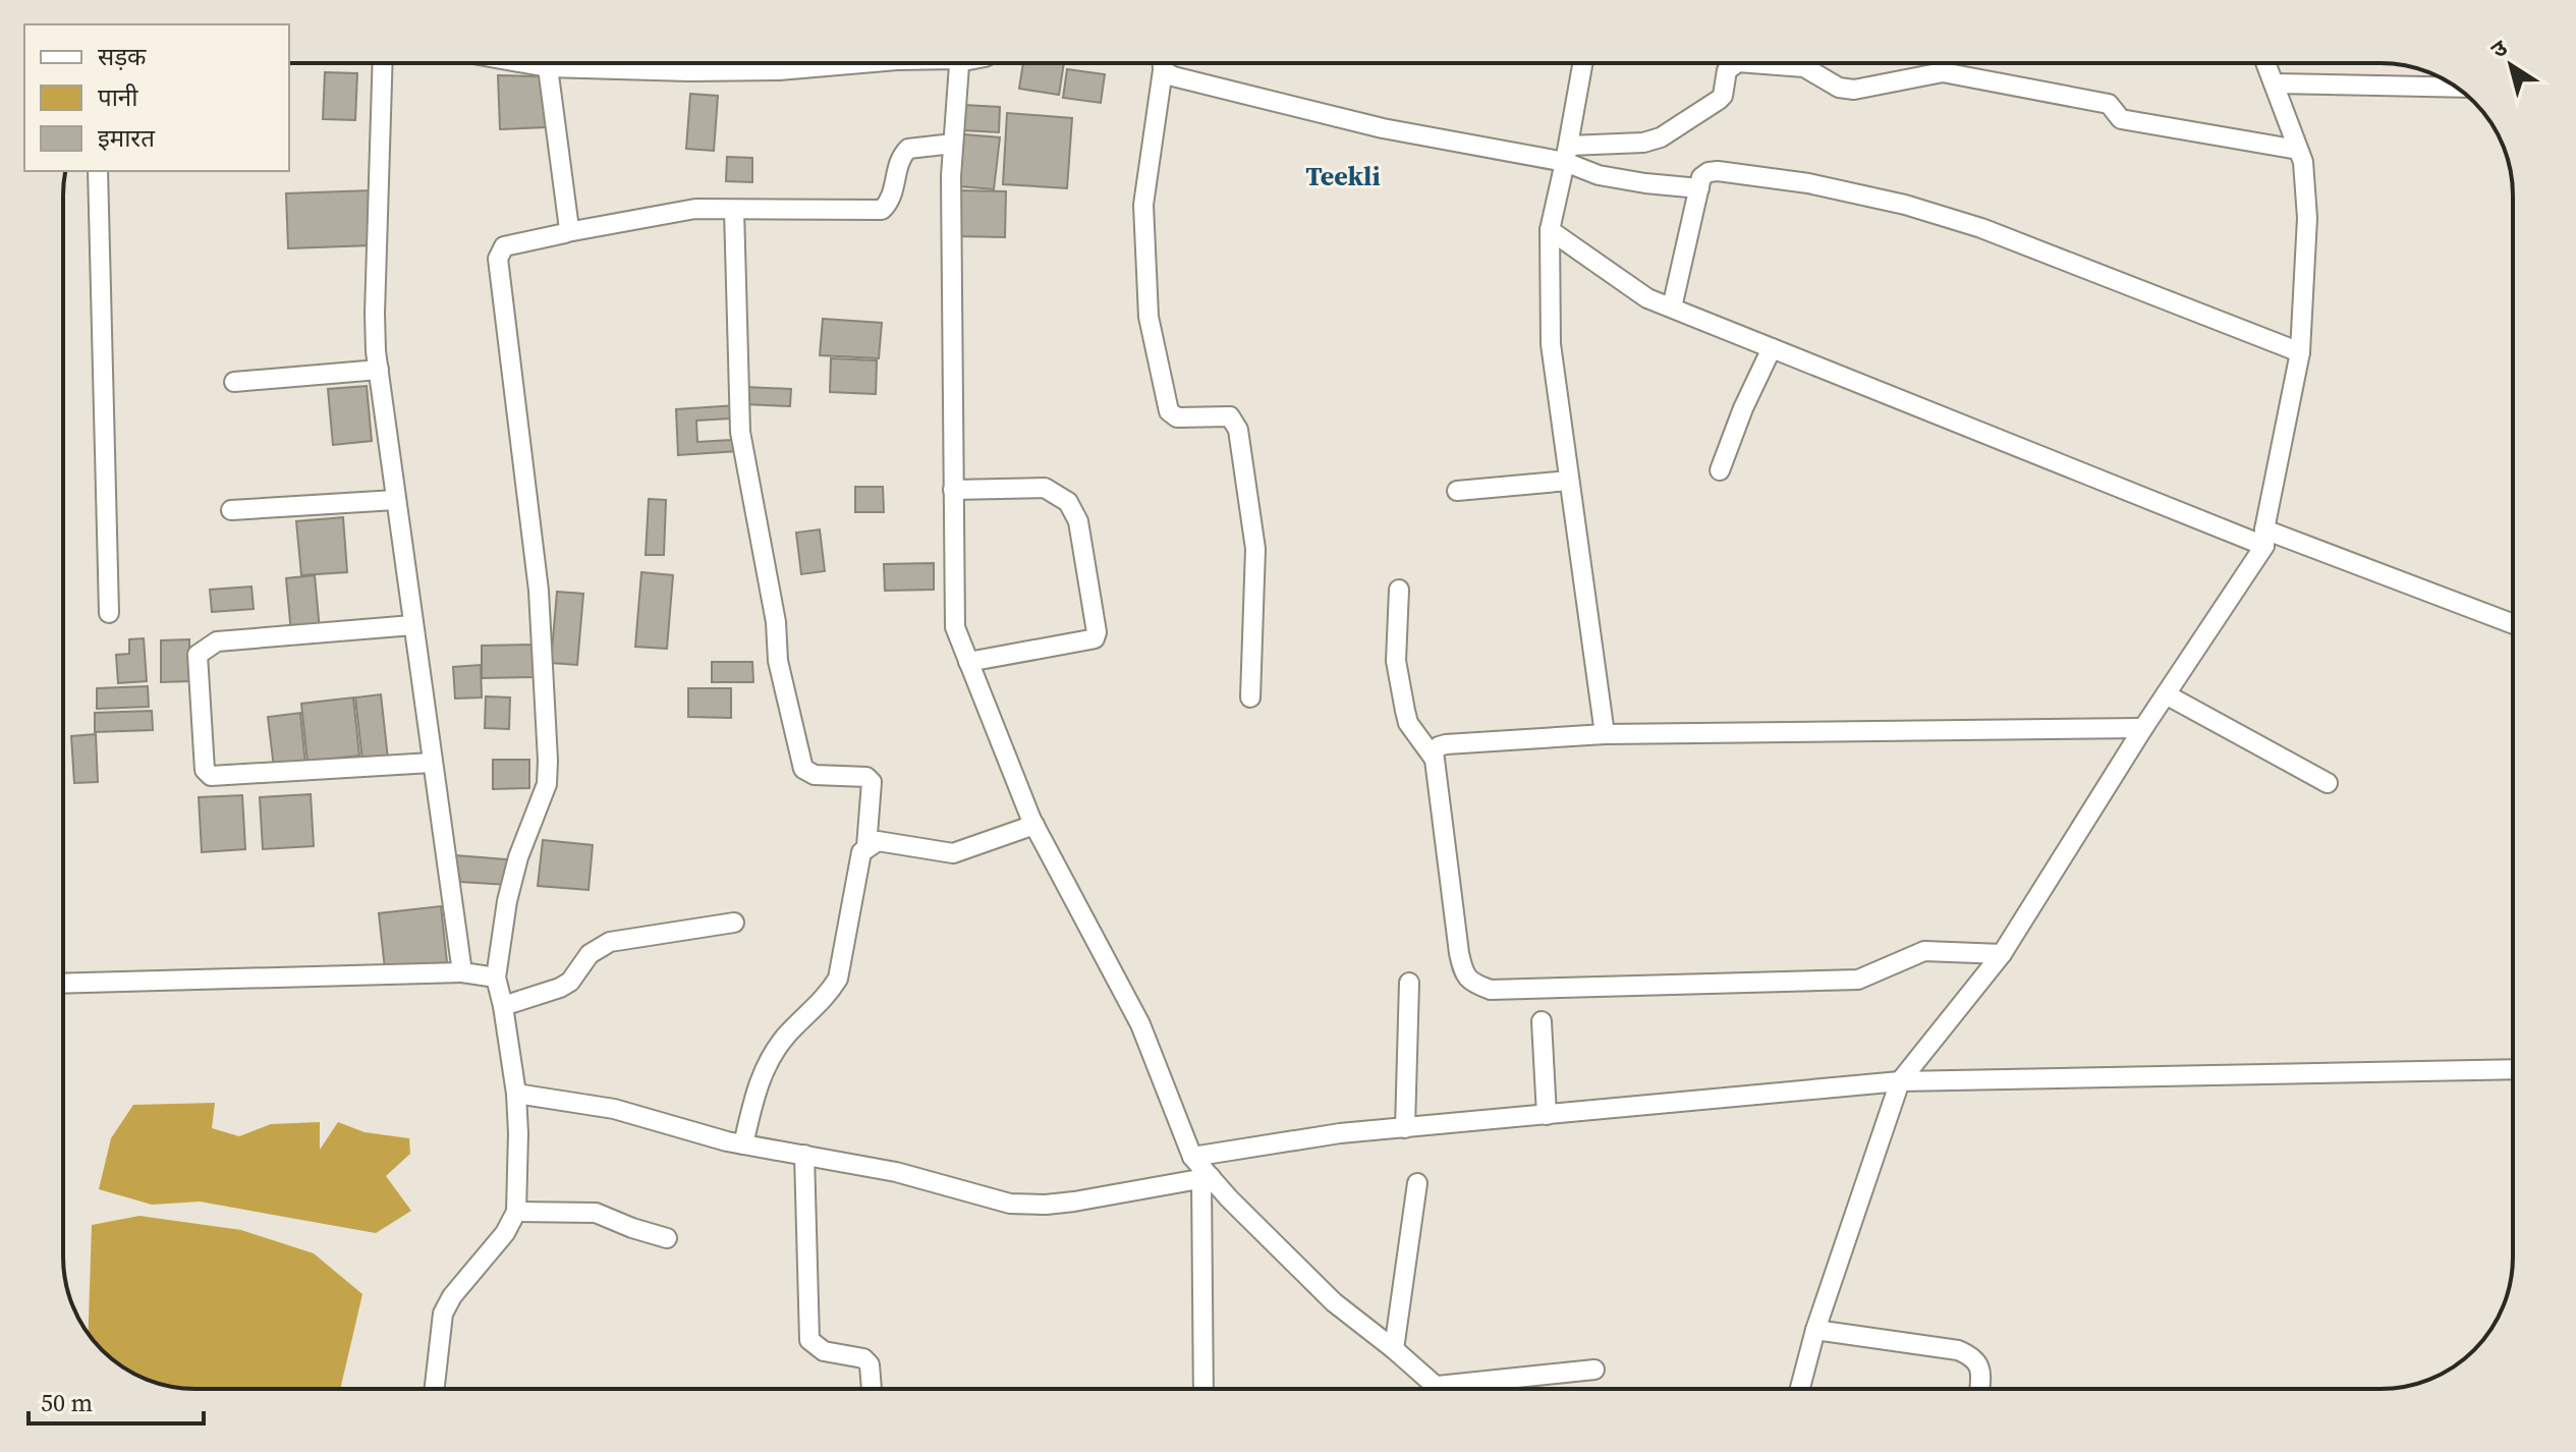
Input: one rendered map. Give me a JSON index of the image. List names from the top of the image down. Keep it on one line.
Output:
{"districts":["Teekli"],"legend":["सड़क","पानी","इमारत"],"scale_bar":"50 m","north":"top left"}
